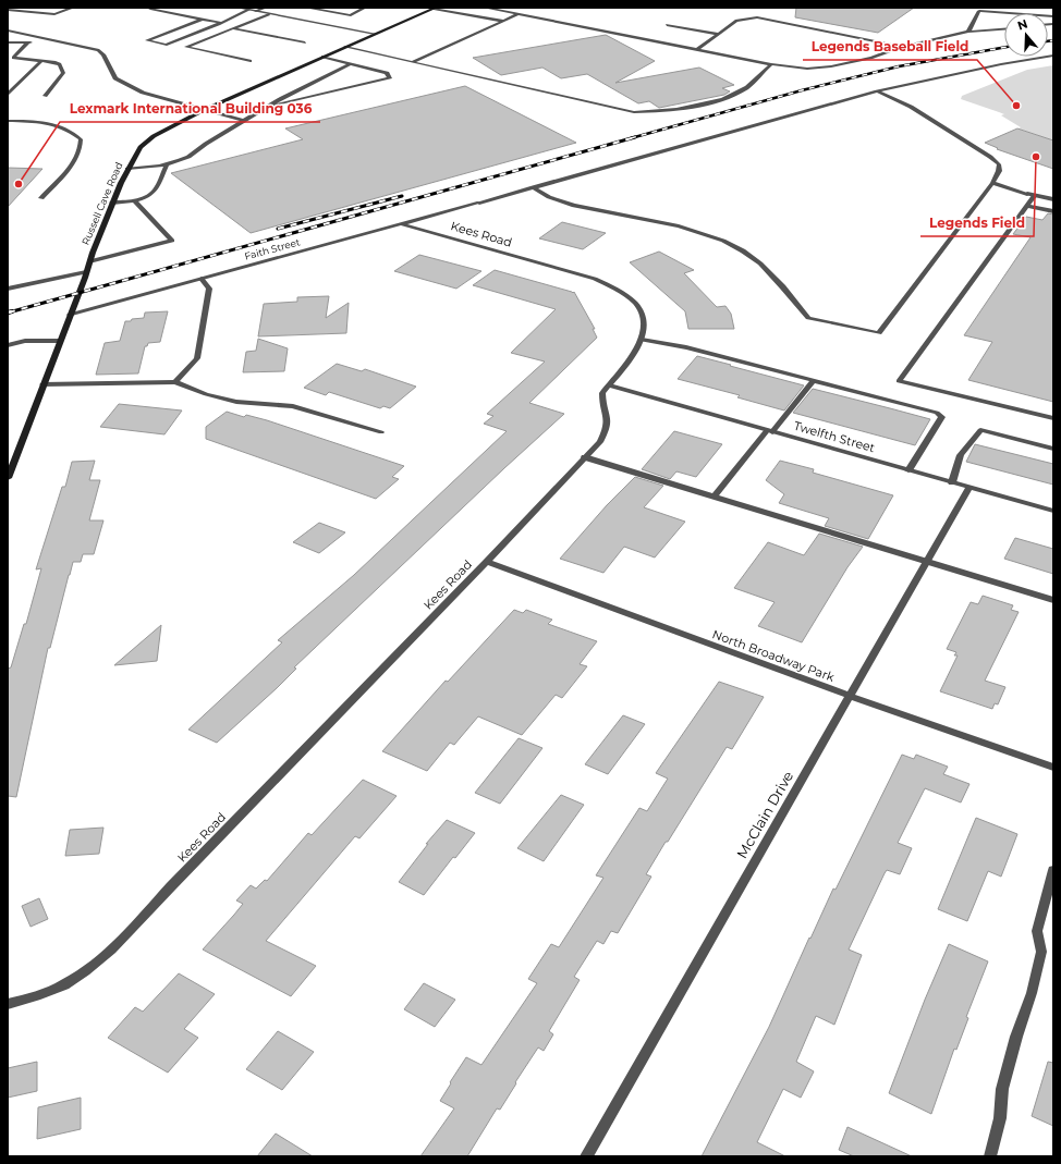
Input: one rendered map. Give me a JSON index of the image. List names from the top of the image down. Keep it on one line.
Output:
{"streets":{"street":["Russell Cave Road","Kees Road","Faith Street","Twelfth Street","North Broadway Park","McClain Drive"]},"crossings":[["Russell Cave Road","Faith Street"],["Kees Road","Faith Street"],["Kees Road","Twelfth Street"],["Kees Road","North Broadway Park"],["Twelfth Street","McClain Drive"],["North Broadway Park","McClain Drive"]],"places":["Legends Baseball Field","Legends Field","Lexmark International Building 036"],"north":"top"}
